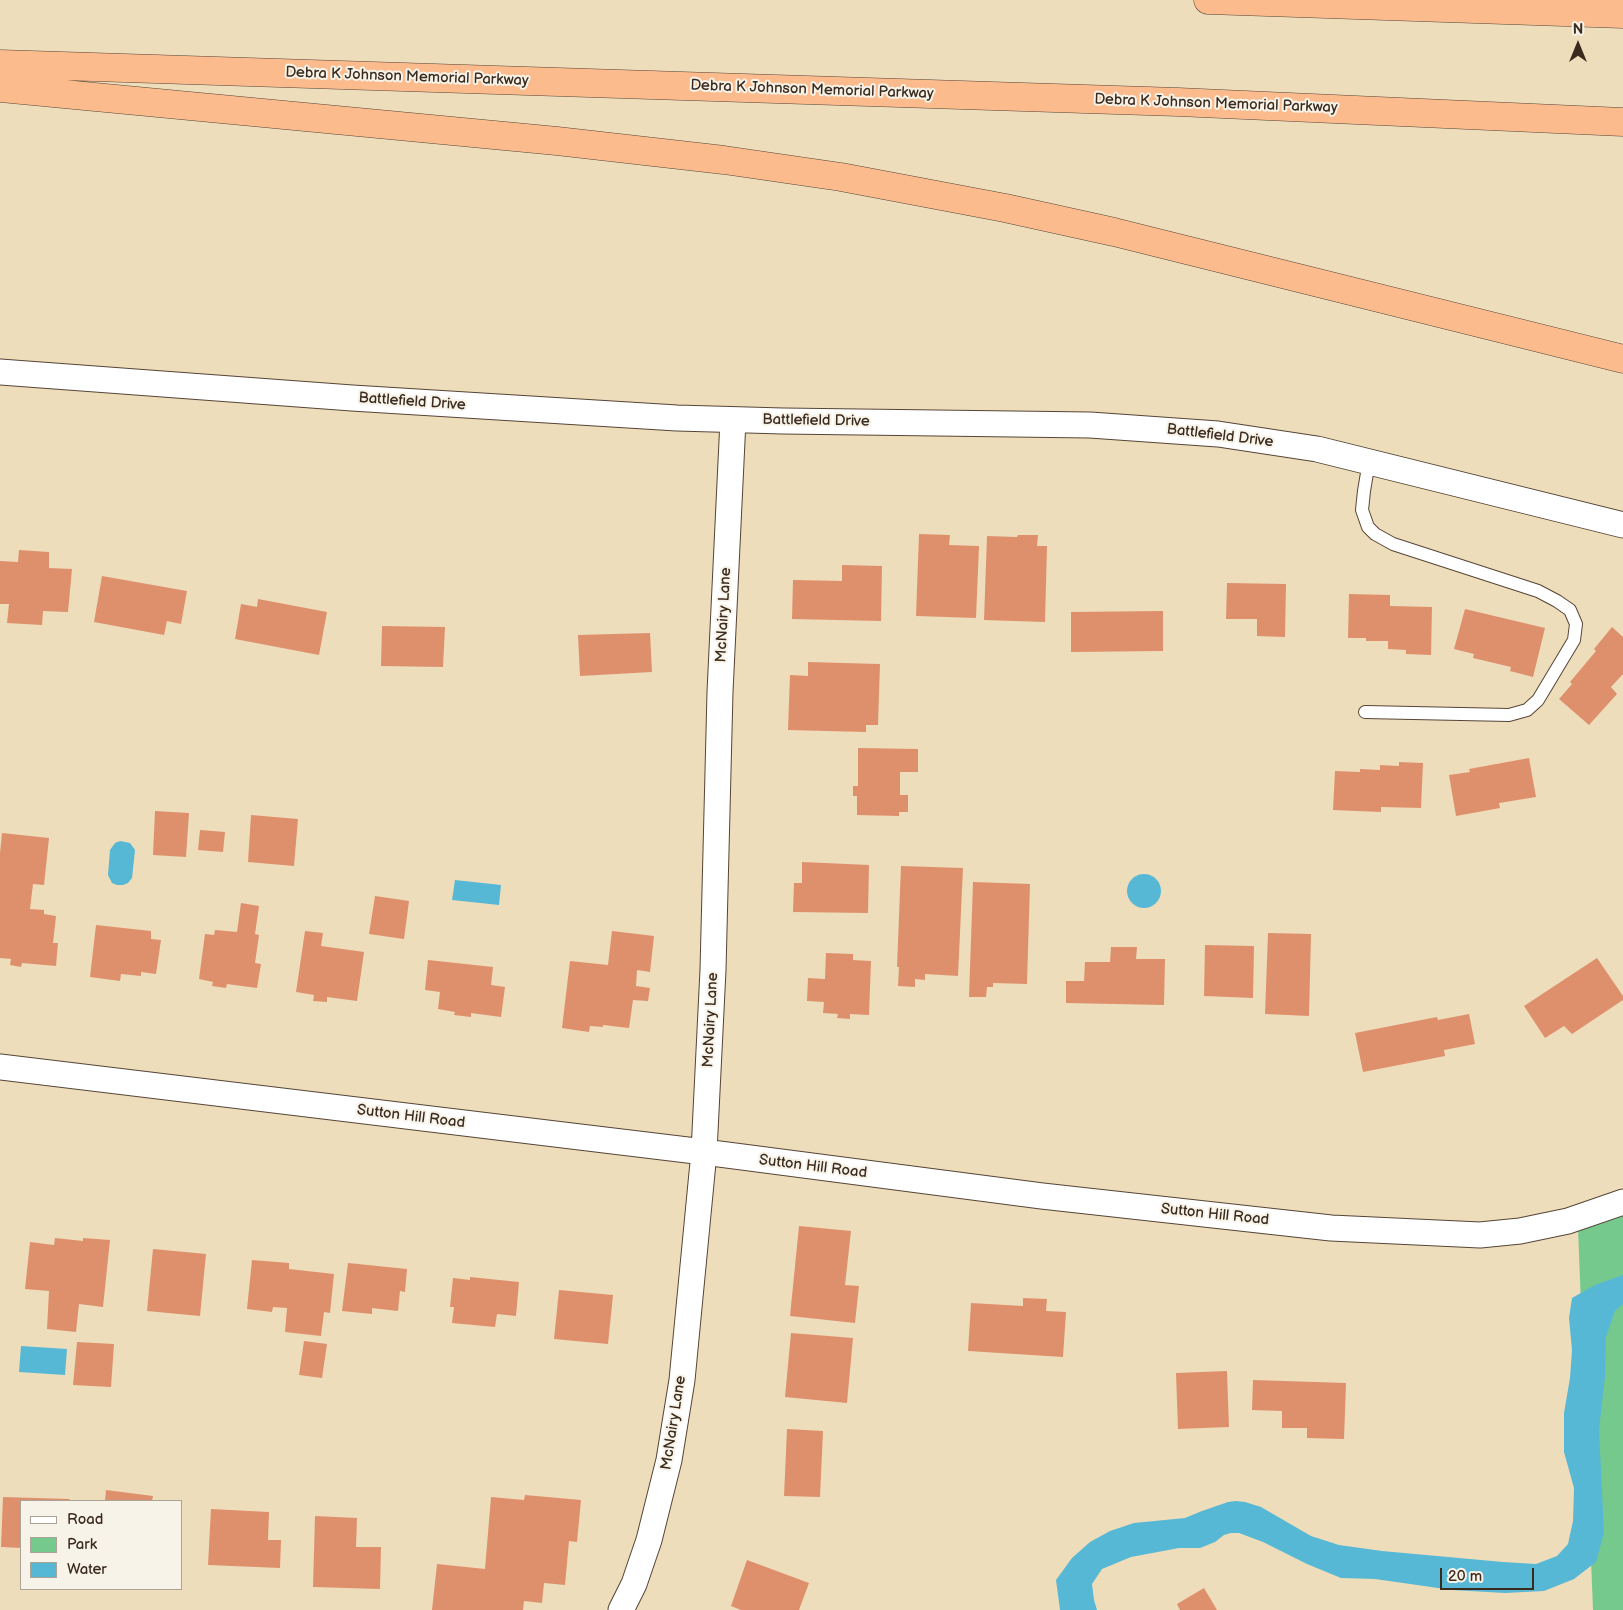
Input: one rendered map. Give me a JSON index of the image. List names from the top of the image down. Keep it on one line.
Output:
{"streets":{"highway":["Debra K Johnson Memorial Parkway"],"street":["Battlefield Drive","McNairy Lane","Sutton Hill Road"]},"crossings":[["Battlefield Drive","McNairy Lane"],["McNairy Lane","Sutton Hill Road"]],"legend":["Road","Park","Water"],"scale_bar":"20 m","north":"top"}
